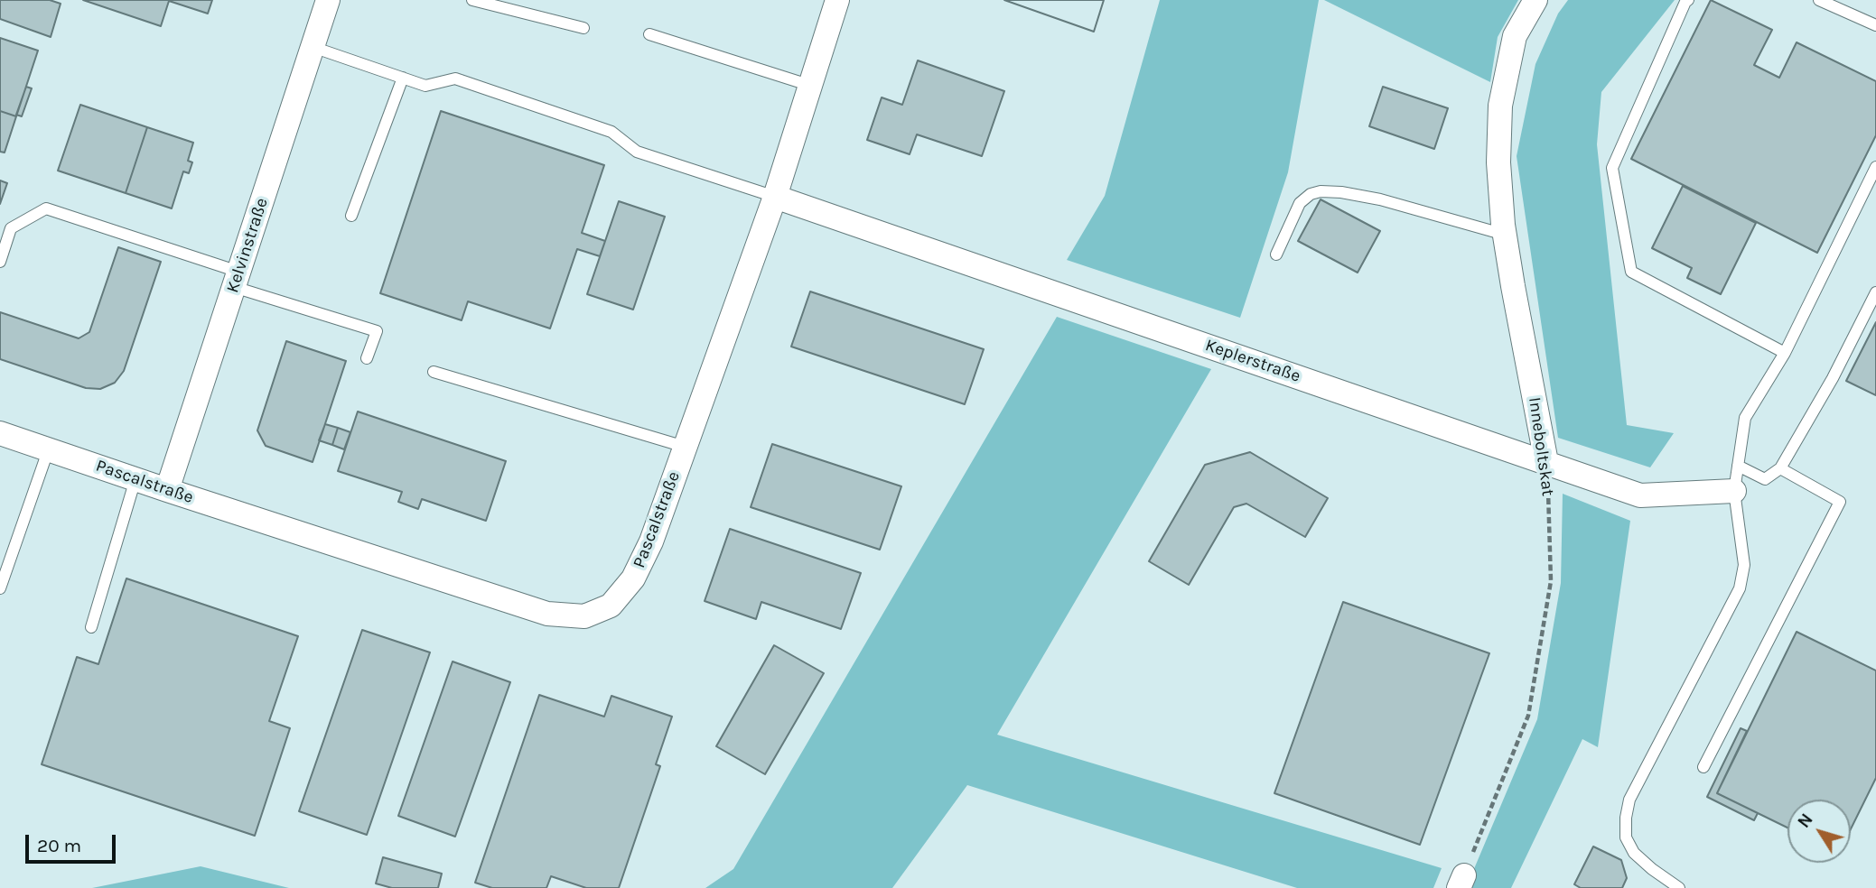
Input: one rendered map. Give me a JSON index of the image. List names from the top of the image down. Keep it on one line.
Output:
{"streets":{"street":["Kelvinstraße","Keplerstraße","Inneboltskat","Pascalstraße"]},"crossings":[["Kelvinstraße","Pascalstraße"],["Keplerstraße","Inneboltskat"],["Keplerstraße","Pascalstraße"]],"scale_bar":"20 m","north":"top left"}
